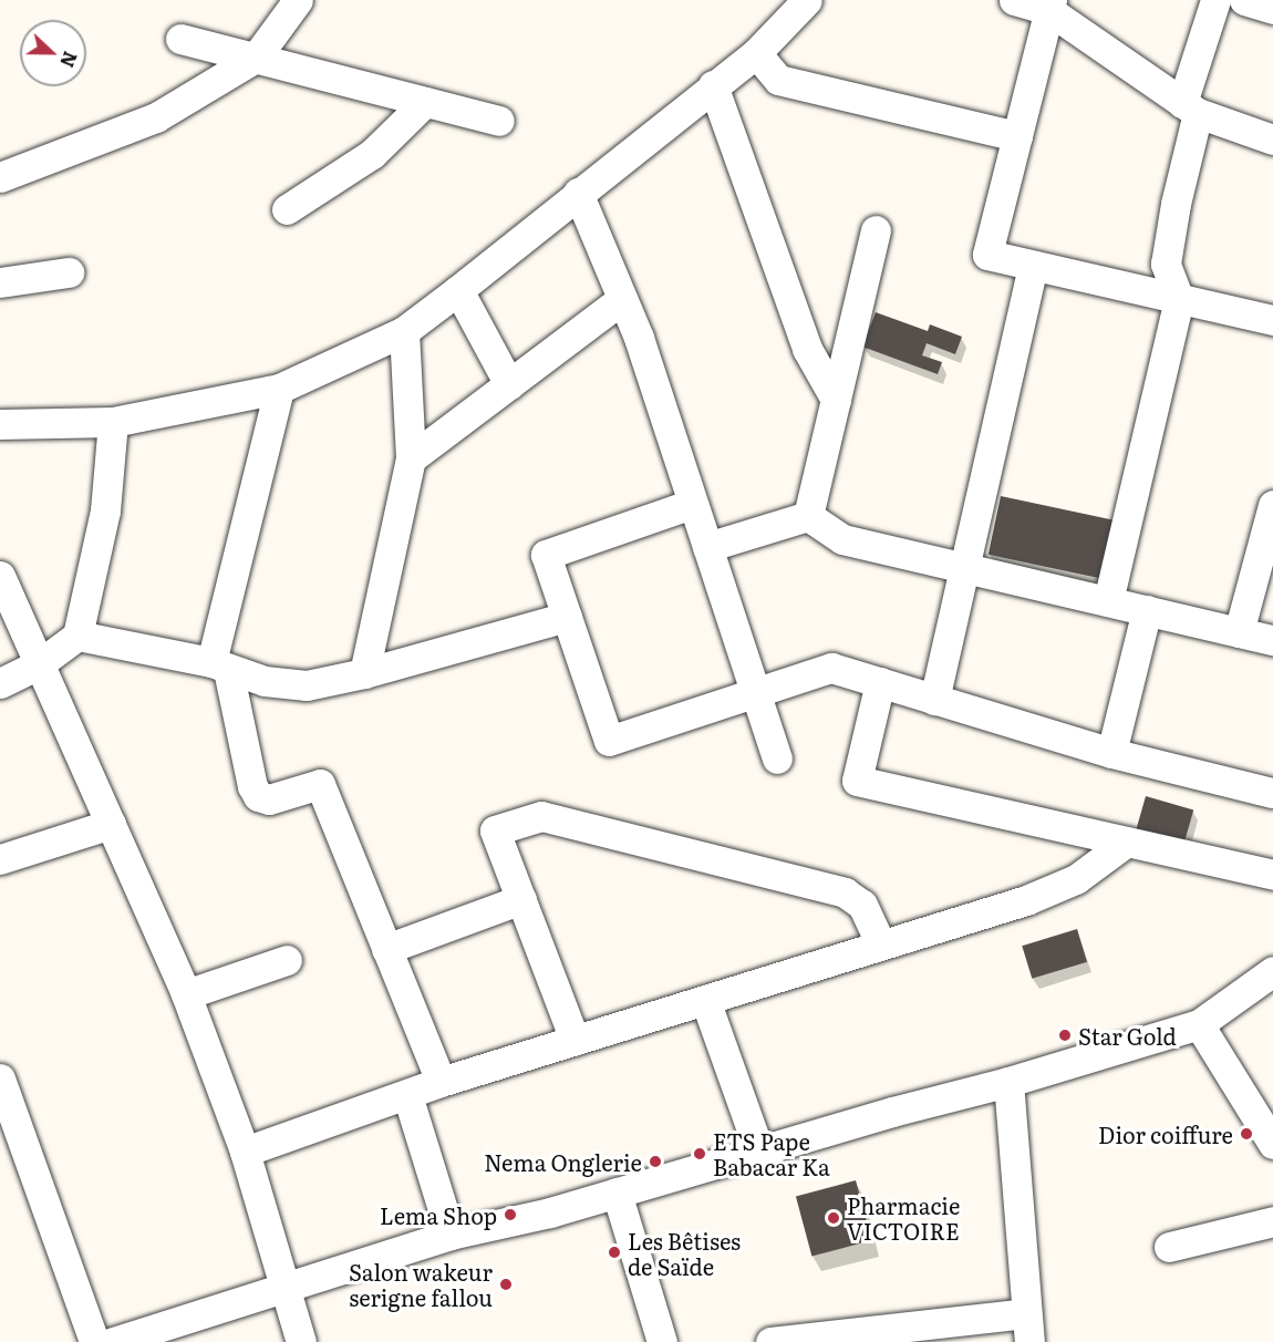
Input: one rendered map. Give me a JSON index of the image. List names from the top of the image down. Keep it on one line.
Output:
{"places":["Star Gold","Dior coiffure","ETS Pape Babacar Ka","Nema Onglerie","Lema Shop","Pharmacie VICTOIRE","Les Bêtises de Saïde","Salon wakeur serigne fallou"],"north":"right"}
